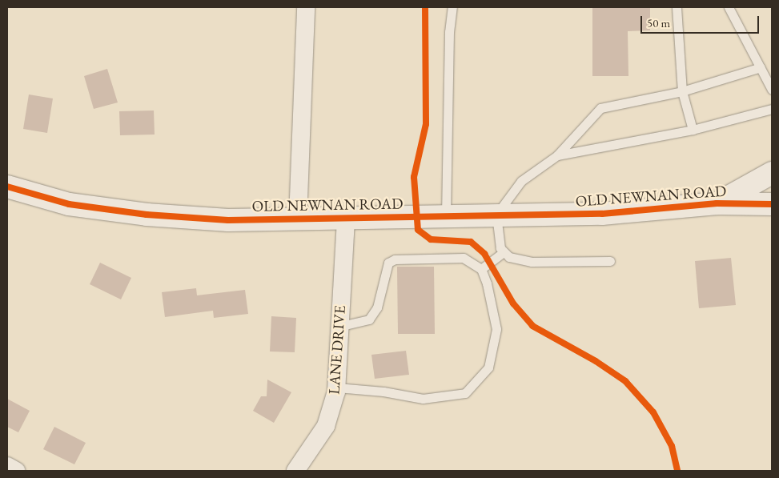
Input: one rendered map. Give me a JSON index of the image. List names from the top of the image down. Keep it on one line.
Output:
{"streets":{"street":["OLD NEWNAN ROAD","LANE DRIVE"]},"crossings":[["OLD NEWNAN ROAD","LANE DRIVE"]],"scale_bar":"50 m"}
